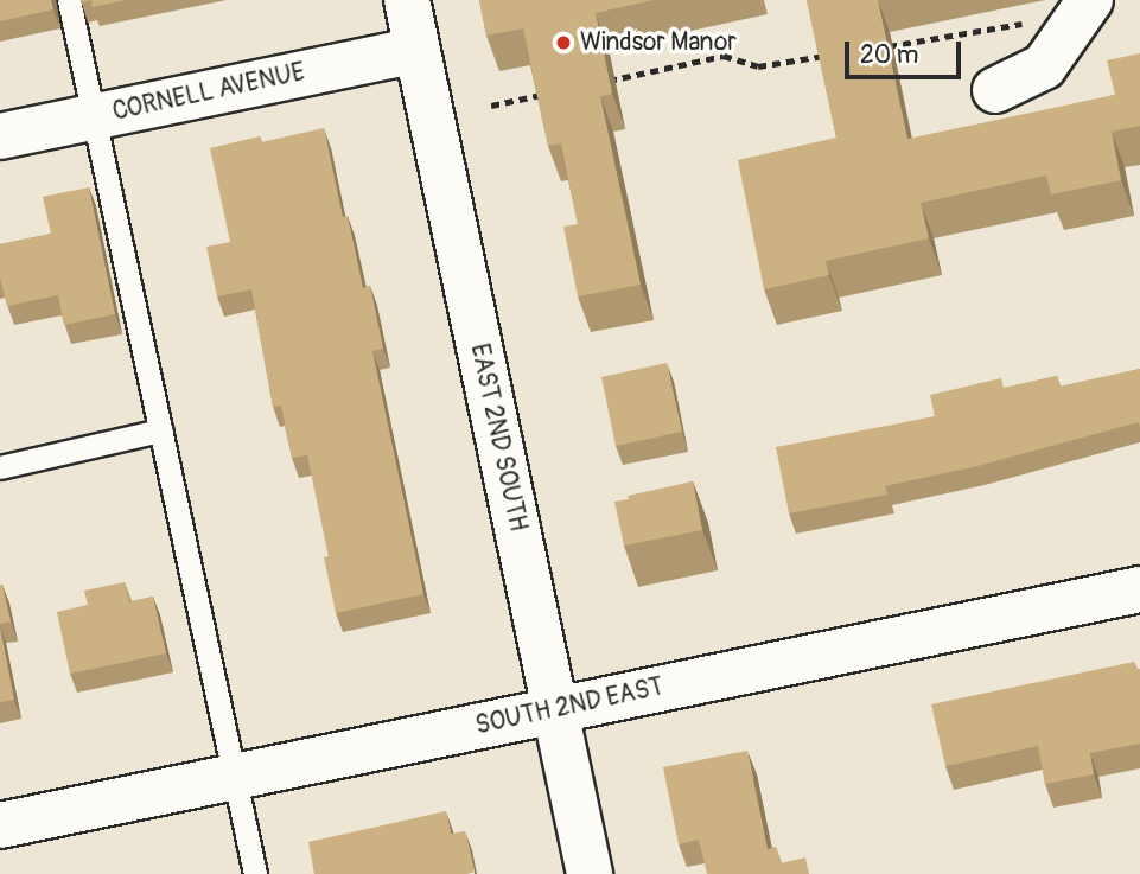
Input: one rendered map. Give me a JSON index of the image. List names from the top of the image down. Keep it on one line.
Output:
{"streets":{"street":["CORNELL AVENUE","EAST 2ND SOUTH","SOUTH 2ND EAST"]},"crossings":[["CORNELL AVENUE","EAST 2ND SOUTH"],["EAST 2ND SOUTH","SOUTH 2ND EAST"]],"places":["Windsor Manor"],"scale_bar":"20 m"}
